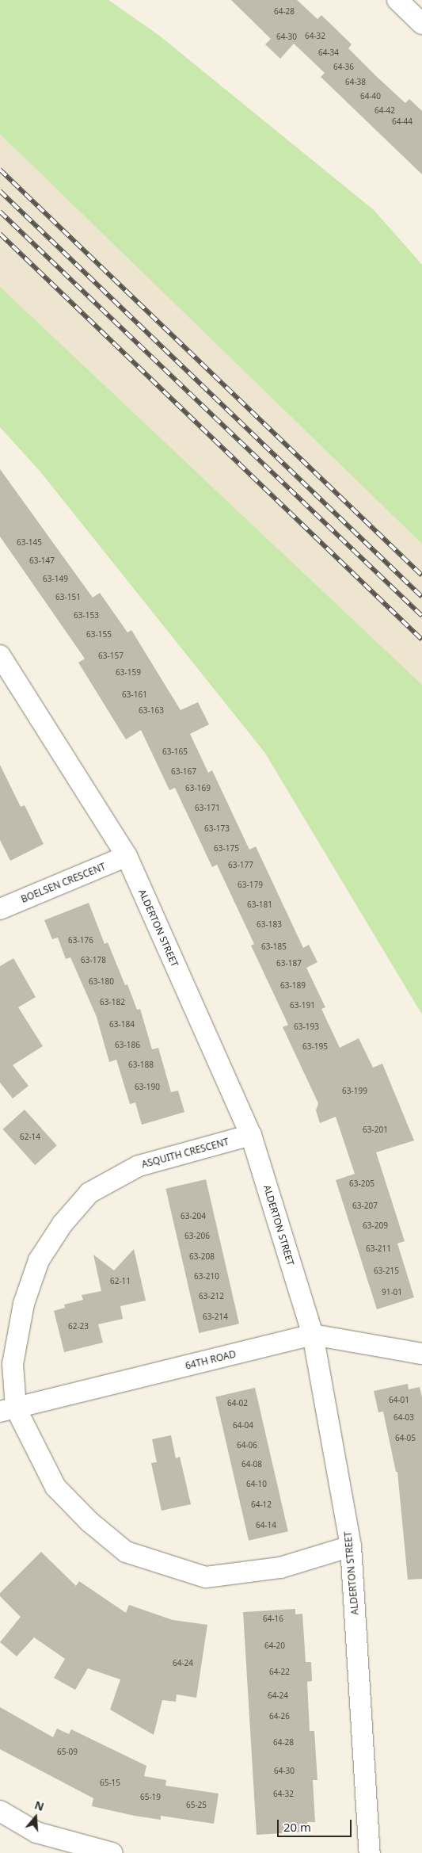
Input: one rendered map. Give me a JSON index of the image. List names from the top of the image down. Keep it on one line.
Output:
{"streets":{"street":["BOELSEN CRESCENT","ALDERTON STREET","ASQUITH CRESCENT","64TH ROAD"]},"crossings":[["BOELSEN CRESCENT","ALDERTON STREET"],["ALDERTON STREET","ASQUITH CRESCENT"],["ALDERTON STREET","64TH ROAD"],["ASQUITH CRESCENT","64TH ROAD"]],"house_numbers":["64-28","64-32","64-30","64-34","64-36","64-38","64-40","64-42","64-44","63-145","63-147","63-149","63-151","63-153","63-155","63-157","63-159","63-161","63-163","63-165","63-167","63-169","63-171","63-173","63-175","63-177","63-179","63-181","63-183","63-176","63-185","63-178","63-187","63-180","63-189","63-182","63-191","63-184","63-193","63-186","63-195","63-188","63-190","63-199","63-201","62-14","63-205","63-207","63-204","63-209","63-206","63-211","63-208","63-215","63-210","62-11","91-01","63-212","63-214","62-23","64-01","64-02","64-03","64-04","64-05","64-06","64-08","64-10","64-12","64-14","64-16","64-20","64-24","64-22","64-24","64-26","64-28","65-09","64-30","65-15","64-32","65-19","65-25"],"scale_bar":"20 m","north":"top"}
